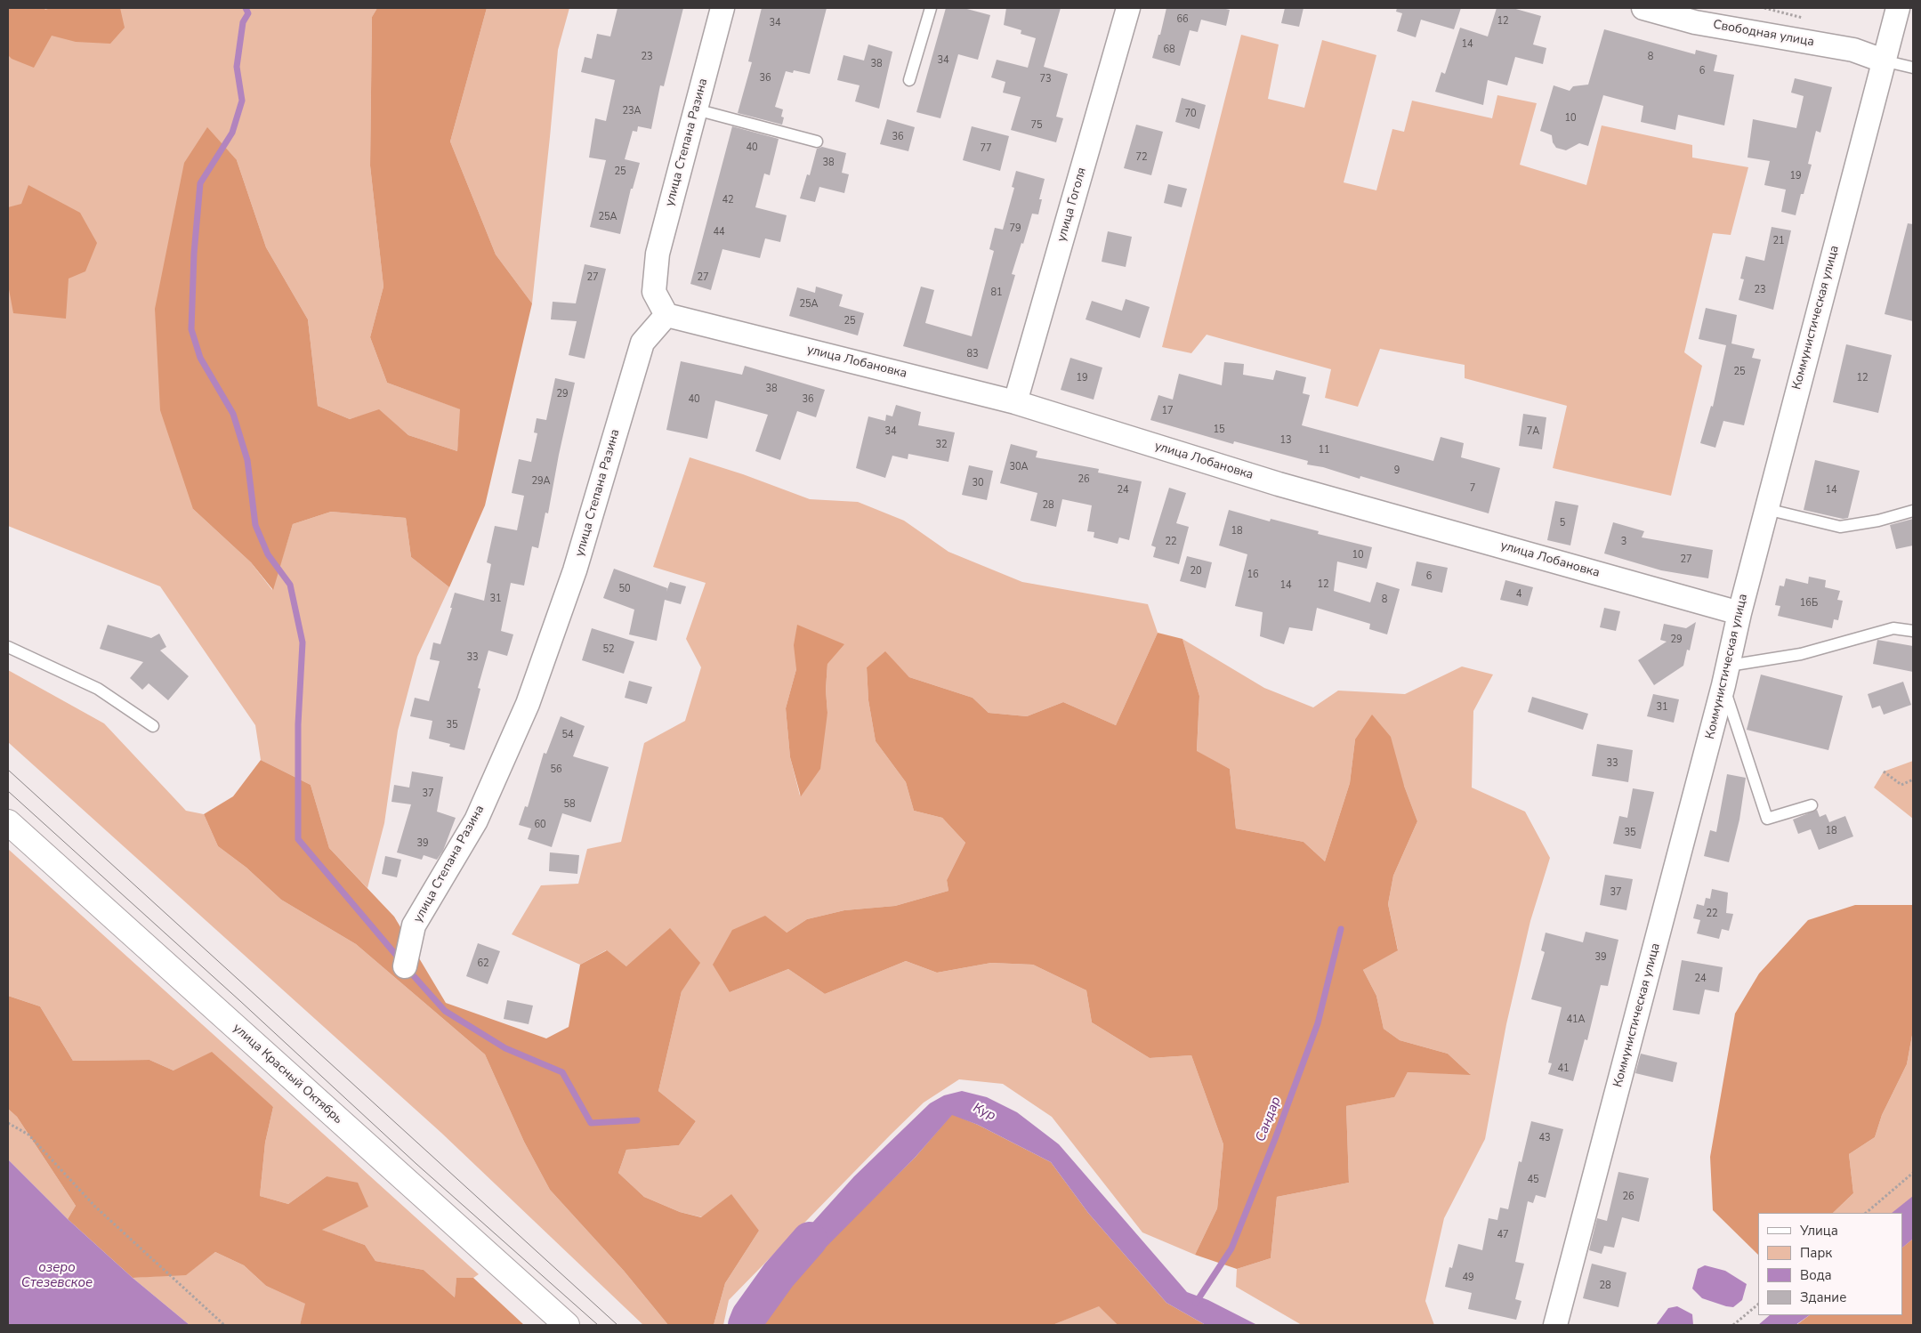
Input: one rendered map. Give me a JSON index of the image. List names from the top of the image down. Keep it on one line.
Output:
{"streets":{"main road":["улица Красный Октябрь"],"street":["Свободная улица","улица Степана Разина","улица Гоголя","Коммунистическая улица","улица Лобановка"]},"crossings":[["Свободная улица","Коммунистическая улица"],["улица Степана Разина","улица Лобановка"],["улица Гоголя","улица Лобановка"],["Коммунистическая улица","улица Лобановка"]],"water":["Кур","Сандар","озеро Стезевское"],"house_numbers":["66","12","34","14","68","23","8","34","38","6","36","73","23А","70","10","75","36","40","77","72","38","25","19","42","25А","79","44","21","27","27","23","81","25А","25","83","25","19","12","38","29","40","36","17","15","34","7А","13","32","11","30А","9","26","29А","30","7","24","14","28","5","18","22","3","10","27","20","16","6","12","14","50","4","31","8","16Б","29","52","33","31","35","54","33","56","37","58","60","18","35","39","37","22","39","62","24","41А","41","43","45","26","47","49","28"],"legend":["Улица","Парк","Вода","Здание"]}
